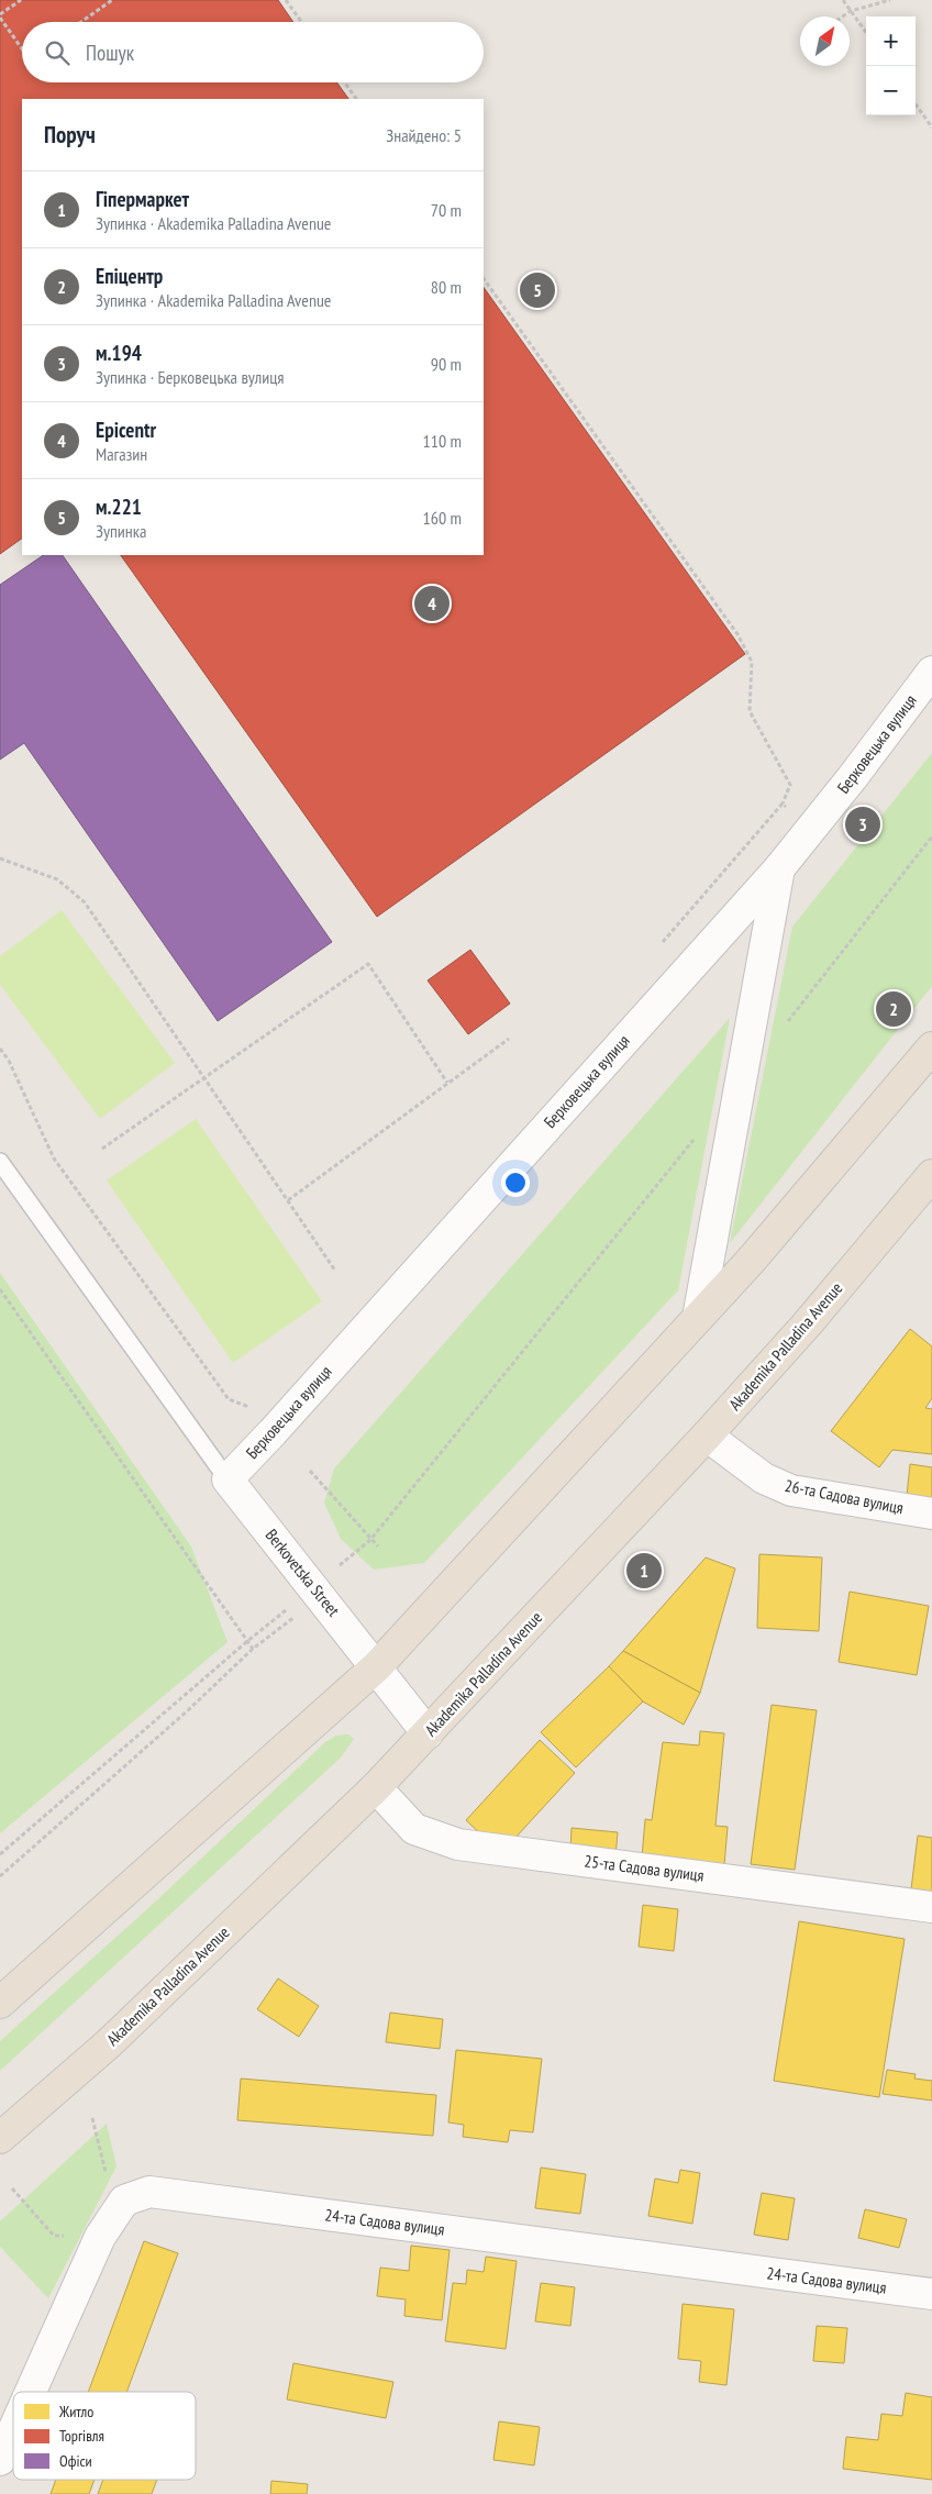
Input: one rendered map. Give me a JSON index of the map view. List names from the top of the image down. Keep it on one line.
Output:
{"streets":{"highway":["Akademika Palladina Avenue"],"street":["Берковецька вулиця","26-та Садова вулиця","Berkovetska Street","25-та Садова вулиця","24-та Садова вулиця"]},"crossings":[["Берковецька вулиця","Berkovetska Street"],["Akademika Palladina Avenue","26-та Садова вулиця"],["Akademika Palladina Avenue","Berkovetska Street"],["Akademika Palladina Avenue","25-та Садова вулиця"]],"legend":["Житло","Торгівля","Офіси"],"north":"top right","page":{"map_buttons":["+","−"],"search":"Пошук","heading":["Поруч","Знайдено: 5"],"list":[{"mark":"1","name":"Гіпермаркет","note":"Зупинка · Akademika Palladina Avenue","value":"70 m"},{"mark":"2","name":"Епіцентр","note":"Зупинка · Akademika Palladina Avenue","value":"80 m"},{"mark":"3","name":"м.194","note":"Зупинка · Берковецька вулиця","value":"90 m"},{"mark":"4","name":"Epicentr","note":"Магазин","value":"110 m"},{"mark":"5","name":"м.221","note":"Зупинка","value":"160 m"}],"pins":["5","4","3","2","1"]}}
